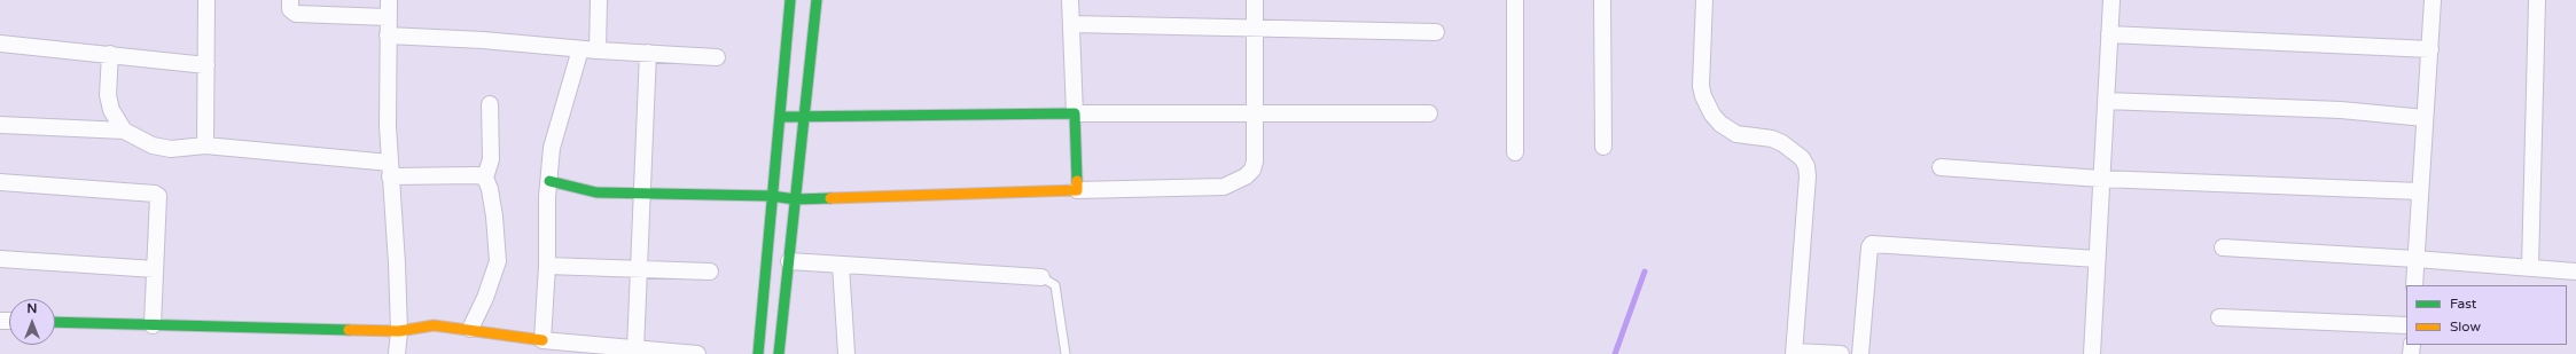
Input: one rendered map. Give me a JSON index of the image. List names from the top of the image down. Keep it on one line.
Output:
{"legend":["Fast","Slow"],"north":"top"}
